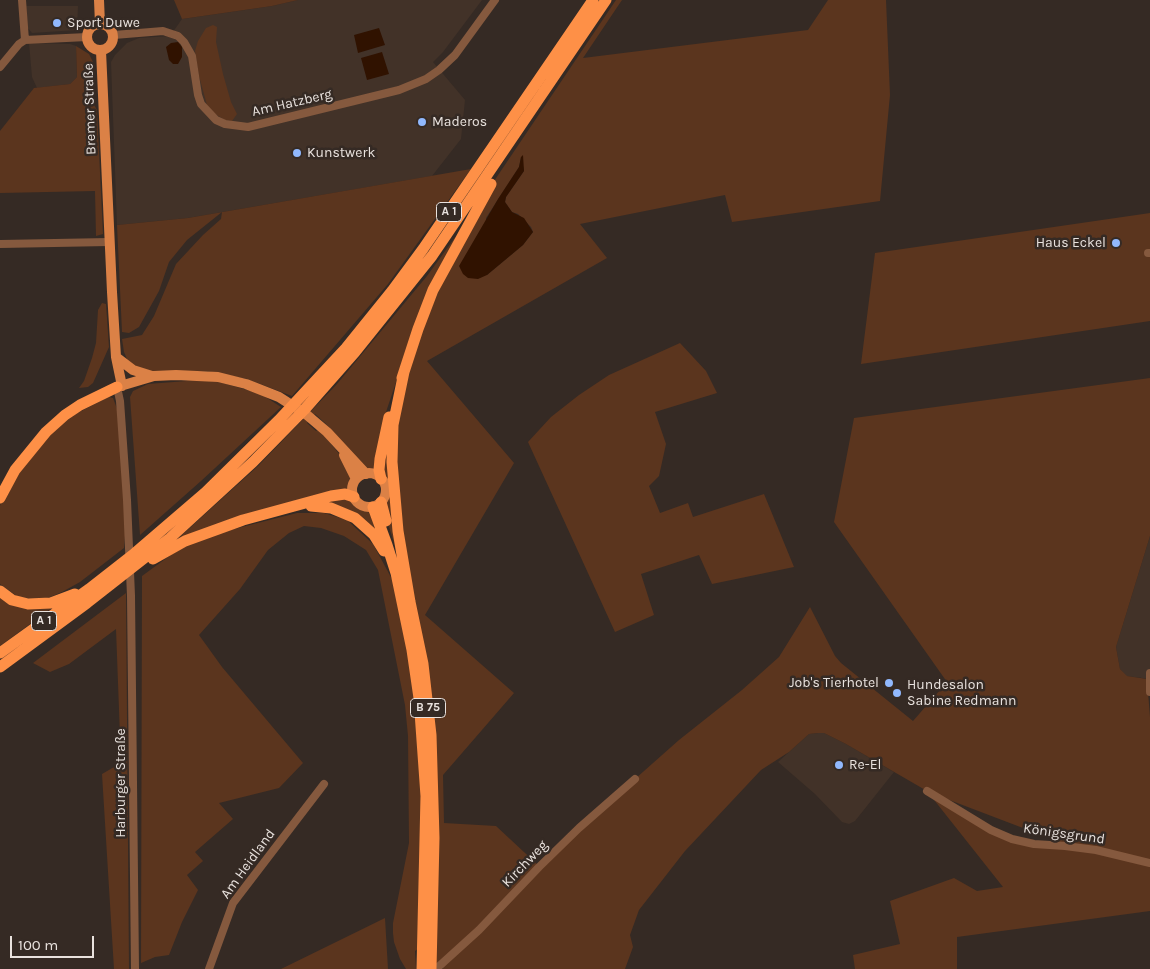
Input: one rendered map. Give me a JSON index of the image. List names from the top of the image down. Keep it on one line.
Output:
{"streets":{"highway":["A 1","B 75"],"main road":["Bremer Straße"],"street":["Am Hatzberg","Harburger Straße","Königsgrund","Am Heidland","Kirchweg"]},"crossings":[["Am Hatzberg","Bremer Straße"],["Bremer Straße","Harburger Straße"],["B 75","Kirchweg"]],"places":["Sport Duwe","Maderos","Kunstwerk","Haus Eckel","Job's Tierhotel","Hundesalon Sabine Redmann","Re-El"],"scale_bar":"100 m"}
